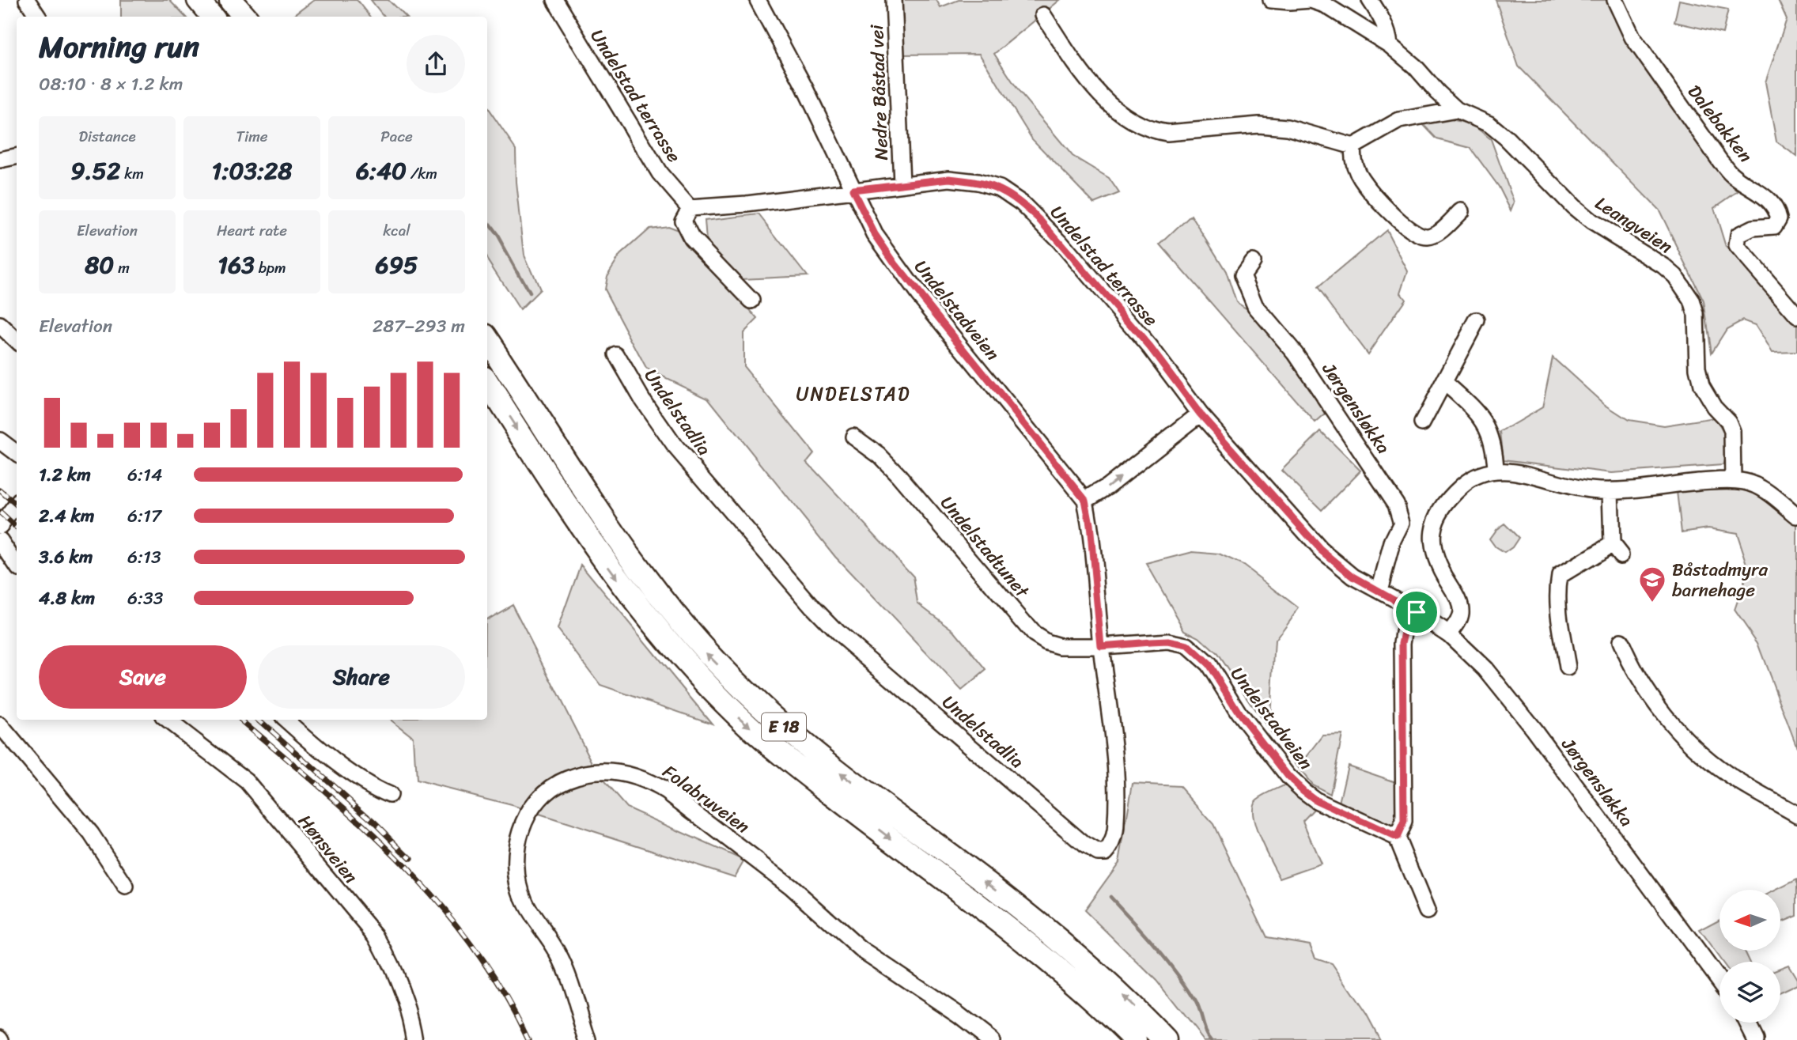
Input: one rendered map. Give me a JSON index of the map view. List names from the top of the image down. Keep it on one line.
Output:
{"streets":{"highway":["E 18"],"street":["Nedre Båstad vei","Undelstad terrasse","Dalebakken","Leangveien","Undelstadveien","Jørgensløkka","Undelstadlia","Undelstadtunet","Folabruveien","Hønsveien"]},"crossings":[["Nedre Båstad vei","Undelstad terrasse"],["Undelstad terrasse","Undelstadveien"],["Undelstad terrasse","Jørgensløkka"],["Undelstadveien","Undelstadlia"],["Undelstadveien","Undelstadtunet"],["Undelstadlia","Undelstadtunet"]],"districts":["UNDELSTAD"],"places":{"school or university":["Båstadmyra barnehage"]},"north":"left","page":{"heading":["Morning run","08:10 · 8 × 1.2 km"],"stats":[["Distance","9.52 km"],["Time","1:03:28"],["Pace","6:40 /km"],["Elevation","80 m"],["Heart rate","163 bpm"],["kcal","695"]],"chart":["Elevation","287–293 m"],"list":[{"name":"1.2 km","note":"6:14"},{"name":"2.4 km","note":"6:17"},{"name":"3.6 km","note":"6:13"},{"name":"4.8 km","note":"6:33"}],"buttons":["Save","Share"]}}
